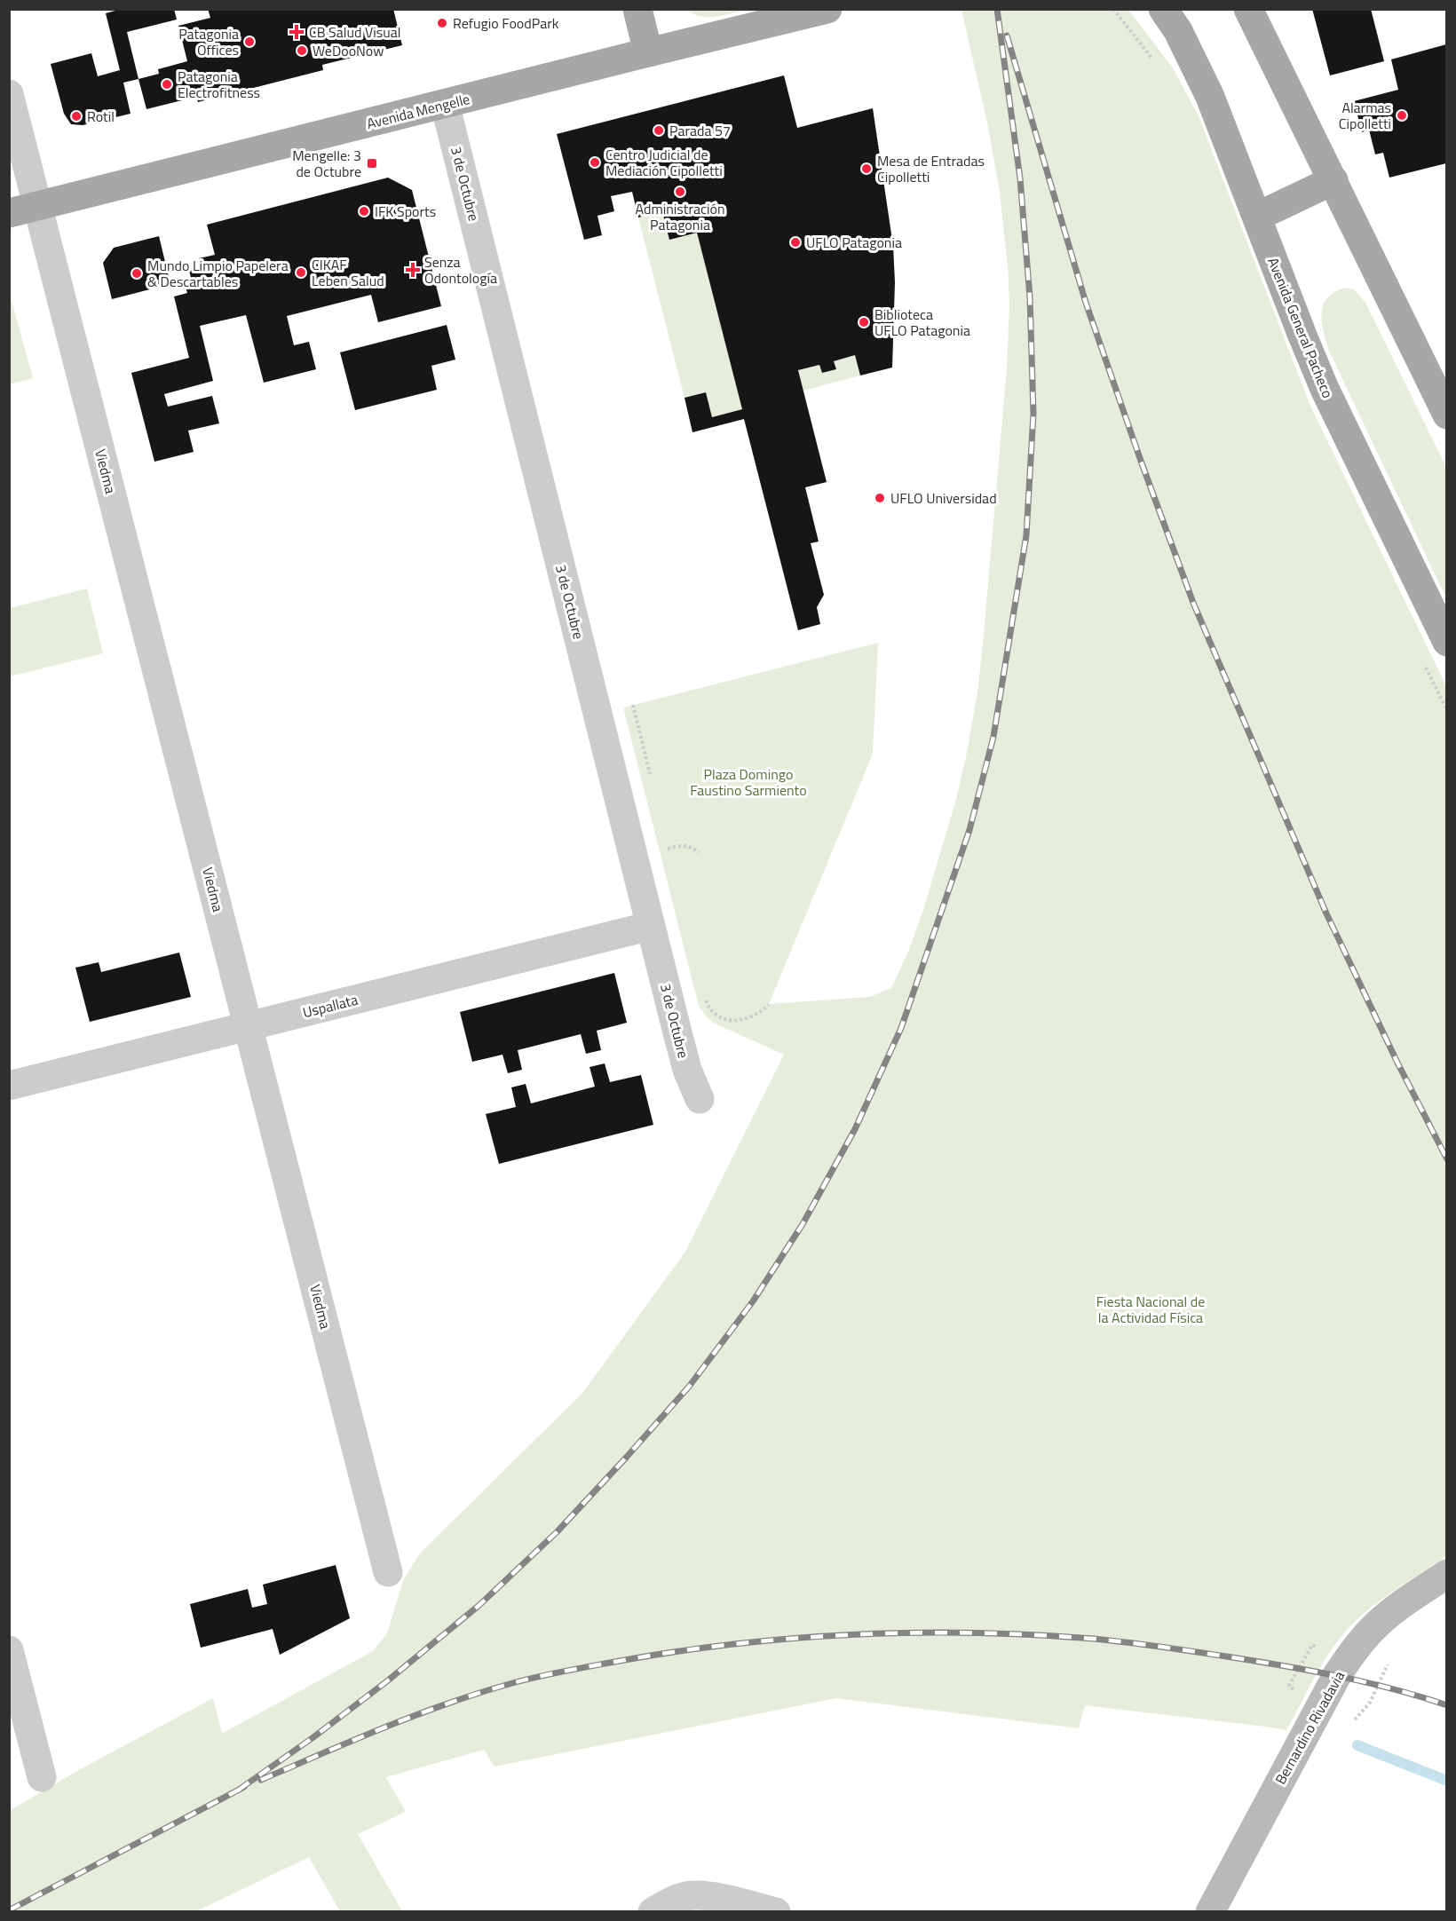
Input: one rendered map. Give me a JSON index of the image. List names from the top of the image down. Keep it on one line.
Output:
{"streets":{"main road":["Avenida Mengelle","Avenida General Pacheco","Bernardino Rivadavia"],"street":["3 de Octubre","Viedma","Uspallata"]},"crossings":[["Avenida Mengelle","3 de Octubre"],["Avenida Mengelle","Viedma"],["3 de Octubre","Uspallata"],["Viedma","Uspallata"]],"parks":["Plaza Domingo Faustino Sarmiento","Fiesta Nacional de la Actividad Física"],"places":{"other":["Refugio FoodPark","Patagonia Offices","WeDooNow","Patagonia Electrofitness","Alarmas Cipolletti","Rotil","Parada 57","Centro Judicial de Mediación Cipolletti","Mesa de Entradas Cipolletti","Administración Patagonia","IFK Sports","UFLO Patagonia","CIKAF Leben Salud","Mundo Limpio Papelera & Descartables","Biblioteca UFLO Patagonia","UFLO Universidad"],"health":["CB Salud Visual","Senza Odontología"],"transit":["Mengelle: 3 de Octubre"]}}
